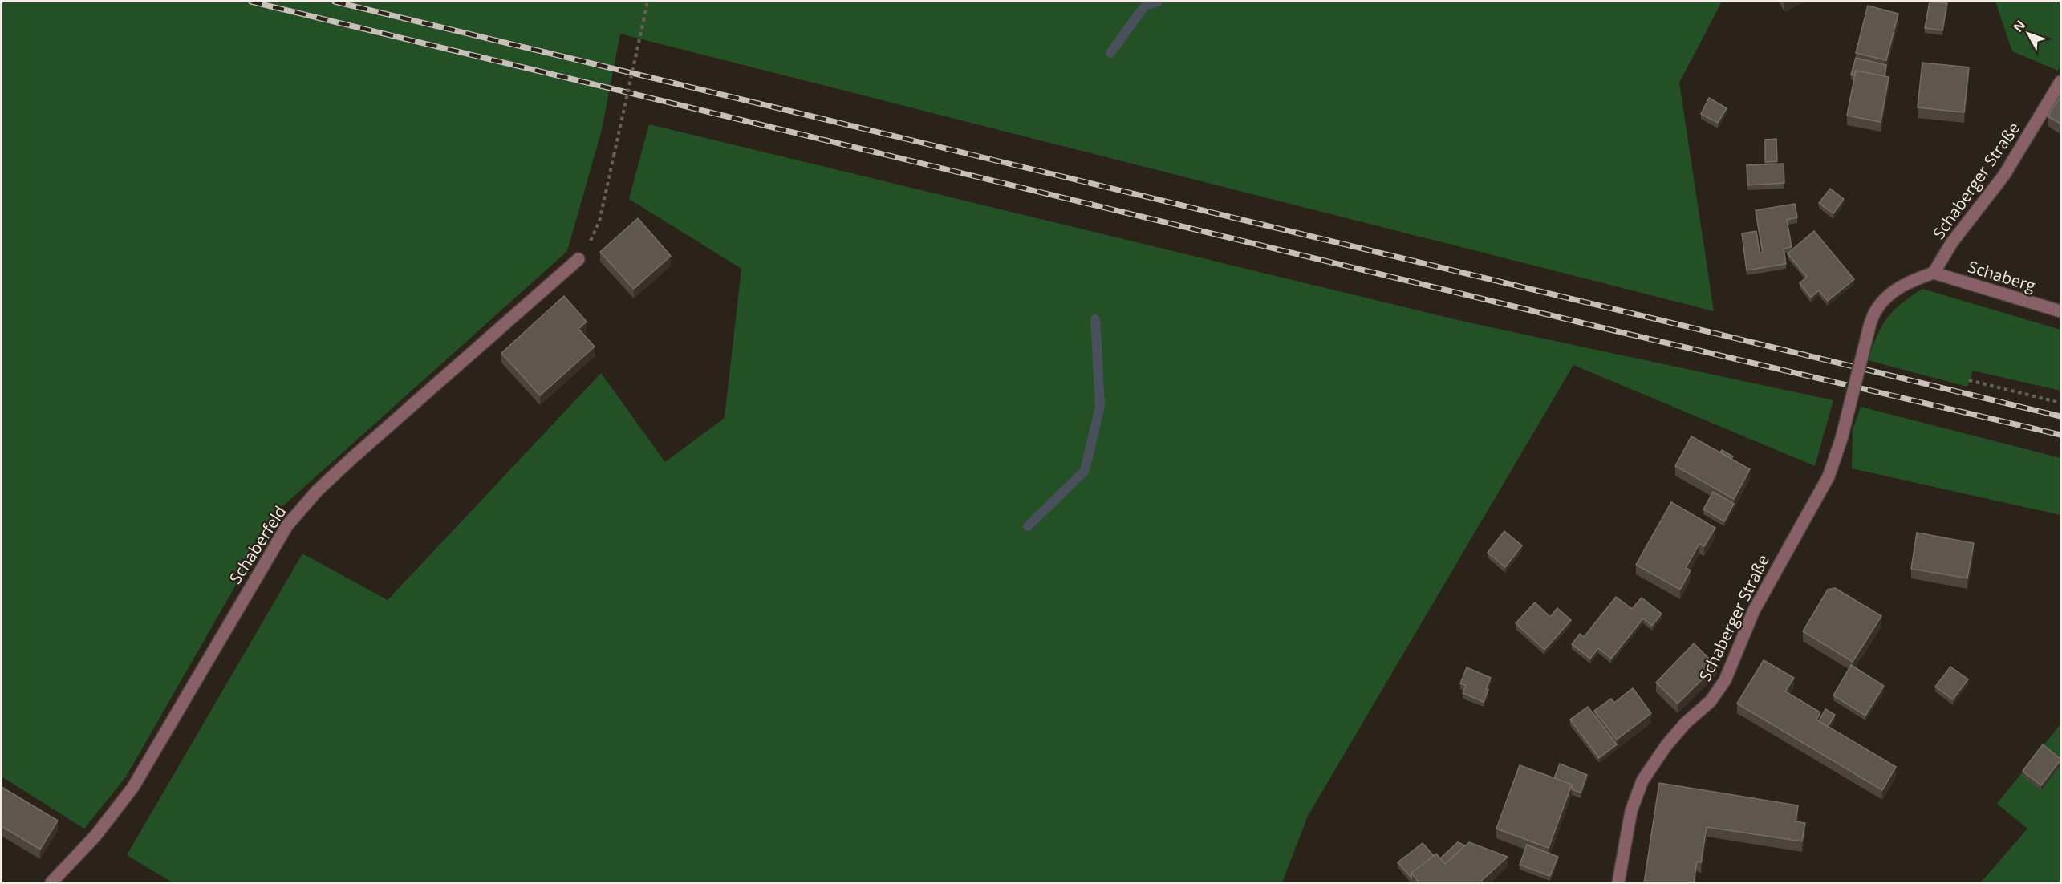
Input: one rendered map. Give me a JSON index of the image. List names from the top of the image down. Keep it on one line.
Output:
{"streets":{"street":["Schaberger Straße","Schaberg","Schaberfeld"]},"crossings":[["Schaberger Straße","Schaberg"]],"north":"top left"}
